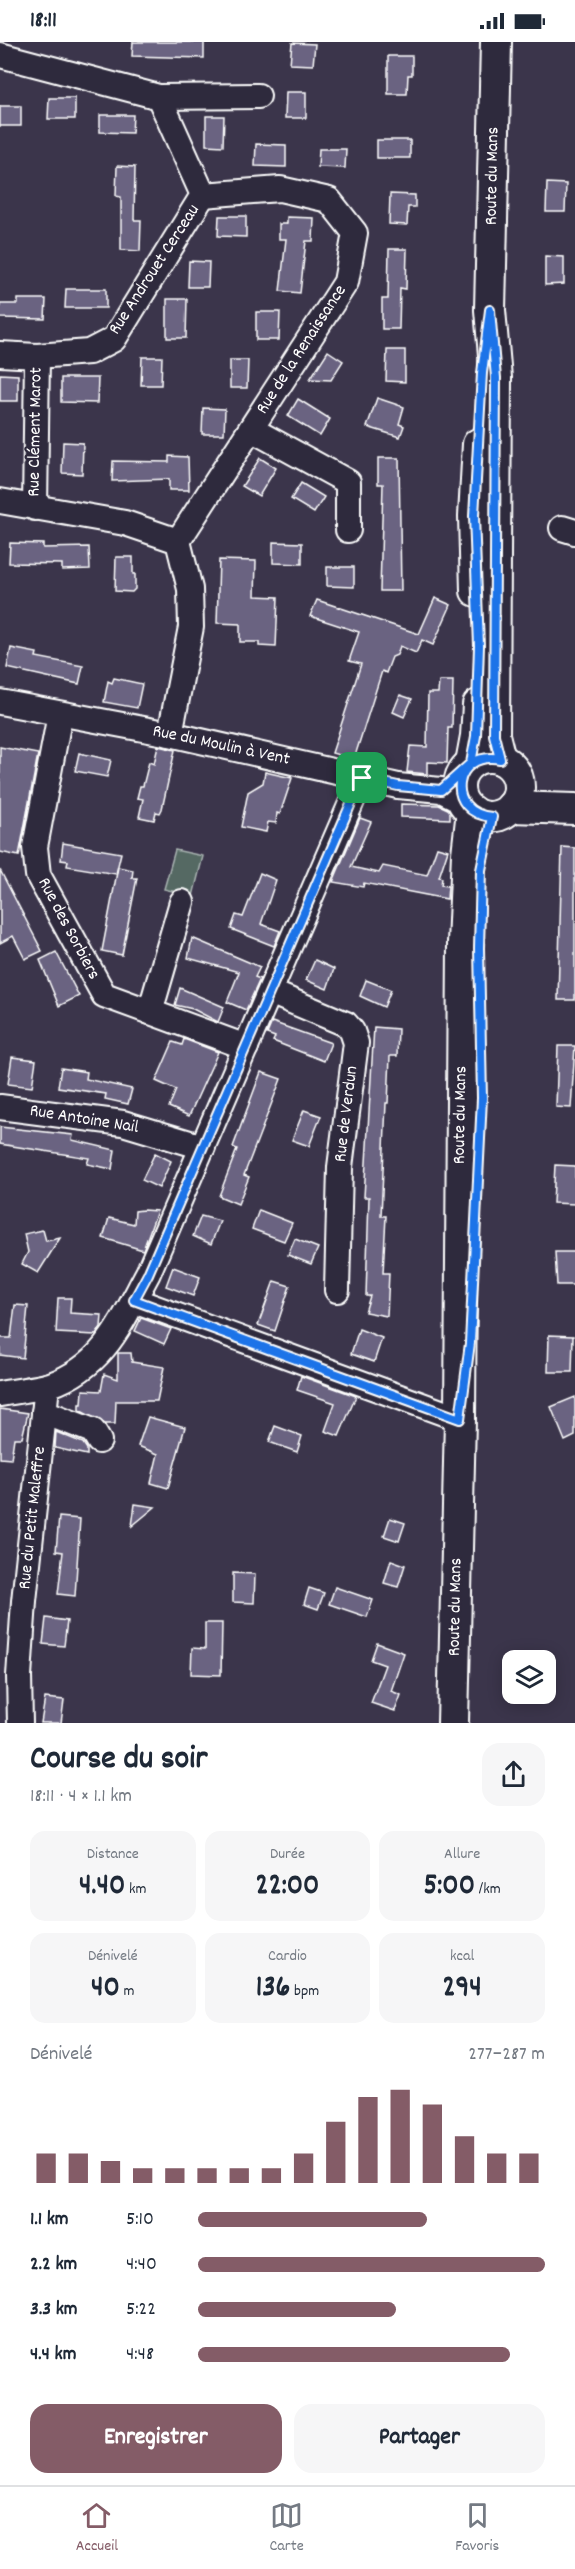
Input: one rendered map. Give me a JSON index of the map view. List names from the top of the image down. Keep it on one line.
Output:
{"streets":{"main road":["Route du Mans"],"street":["Rue Androuet Cerceau","Rue de la Renaissance","Rue Clément Marot","Rue du Moulin à Vent","Rue des Sorbiers","Rue de Verdun","Rue Antoine Nail","Rue du Petit Maleffre"]},"crossings":[["Route du Mans","Rue du Moulin à Vent"],["Rue Androuet Cerceau","Rue de la Renaissance"],["Rue Androuet Cerceau","Rue Clément Marot"],["Rue du Moulin à Vent","Rue des Sorbiers"]],"page":{"status":"18:11","heading":["Course du soir","18:11 · 4 × 1.1 km"],"stats":[["Distance","4.40 km"],["Durée","22:00"],["Allure","5:00 /km"],["Dénivelé","40 m"],["Cardio","136 bpm"],["kcal","294"]],"chart":["Dénivelé","277–287 m"],"list":[{"name":"1.1 km","note":"5:10"},{"name":"2.2 km","note":"4:40"},{"name":"3.3 km","note":"5:22"},{"name":"4.4 km","note":"4:48"}],"buttons":["Enregistrer","Partager"],"tabs":["Accueil","Carte","Favoris"]}}
